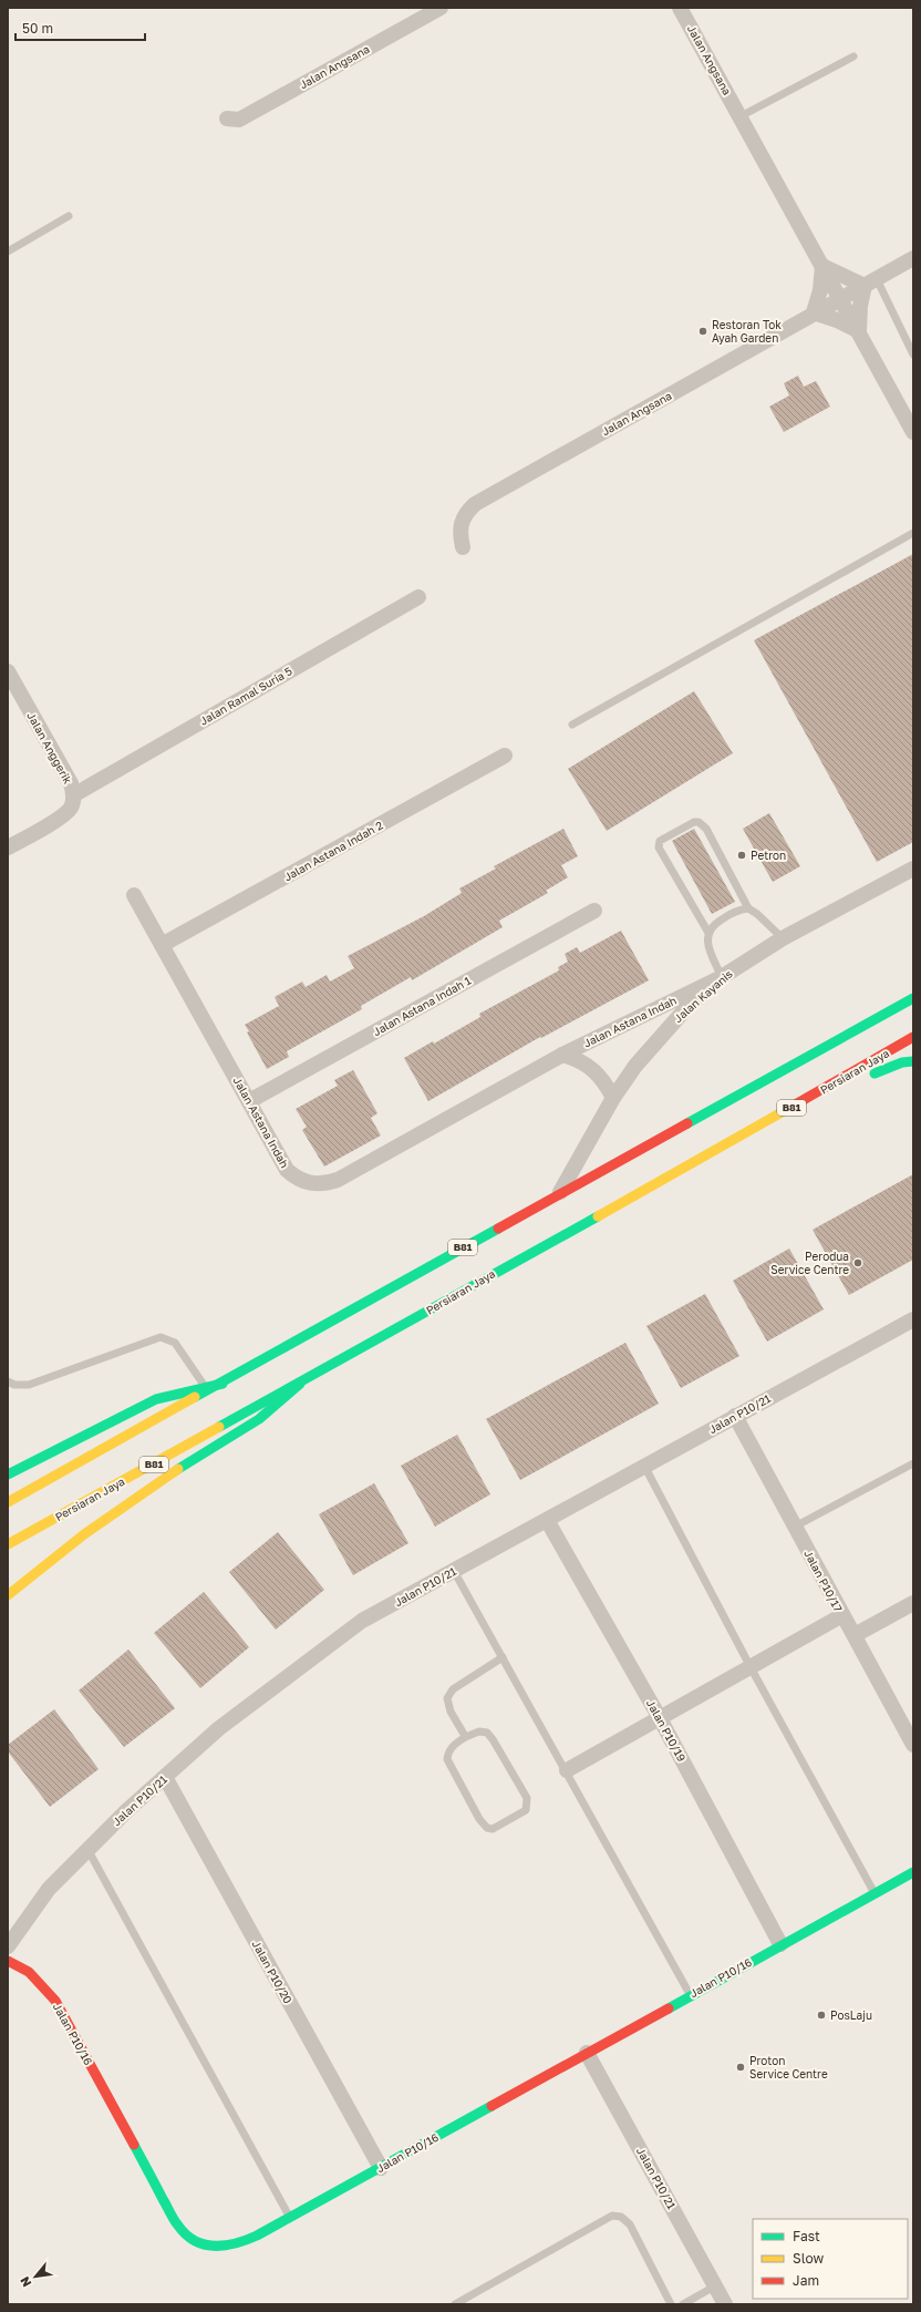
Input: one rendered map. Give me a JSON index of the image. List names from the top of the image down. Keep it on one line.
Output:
{"streets":{"main road":["Persiaran Jaya","B81","Jalan P10/16"],"street":["Jalan Angsana","Jalan Ramal Suria 5","Jalan Anggerik","Jalan Astana Indah 2","Jalan Kayanis","Jalan Astana Indah 1","Jalan Astana Indah","Jalan P10/21","Jalan P10/17","Jalan P10/19","Jalan P10/20"]},"crossings":[["Jalan Ramal Suria 5","Jalan Anggerik"],["Jalan Astana Indah 2","Jalan Astana Indah"],["Jalan Kayanis","Jalan Astana Indah"],["Jalan Kayanis","B81"],["Jalan Astana Indah 1","Jalan Astana Indah"],["Jalan P10/21","Jalan P10/17"],["Jalan P10/21","Jalan P10/19"],["Jalan P10/21","Jalan P10/20"],["Jalan P10/21","Jalan P10/16"],["Jalan P10/19","Jalan P10/16"],["Jalan P10/20","Jalan P10/16"]],"places":["Restoran Tok Ayah Garden","Petron","Perodua Service Centre","PosLaju","Proton Service Centre"],"legend":["Fast","Slow","Jam"],"scale_bar":"50 m","north":"bottom left"}
